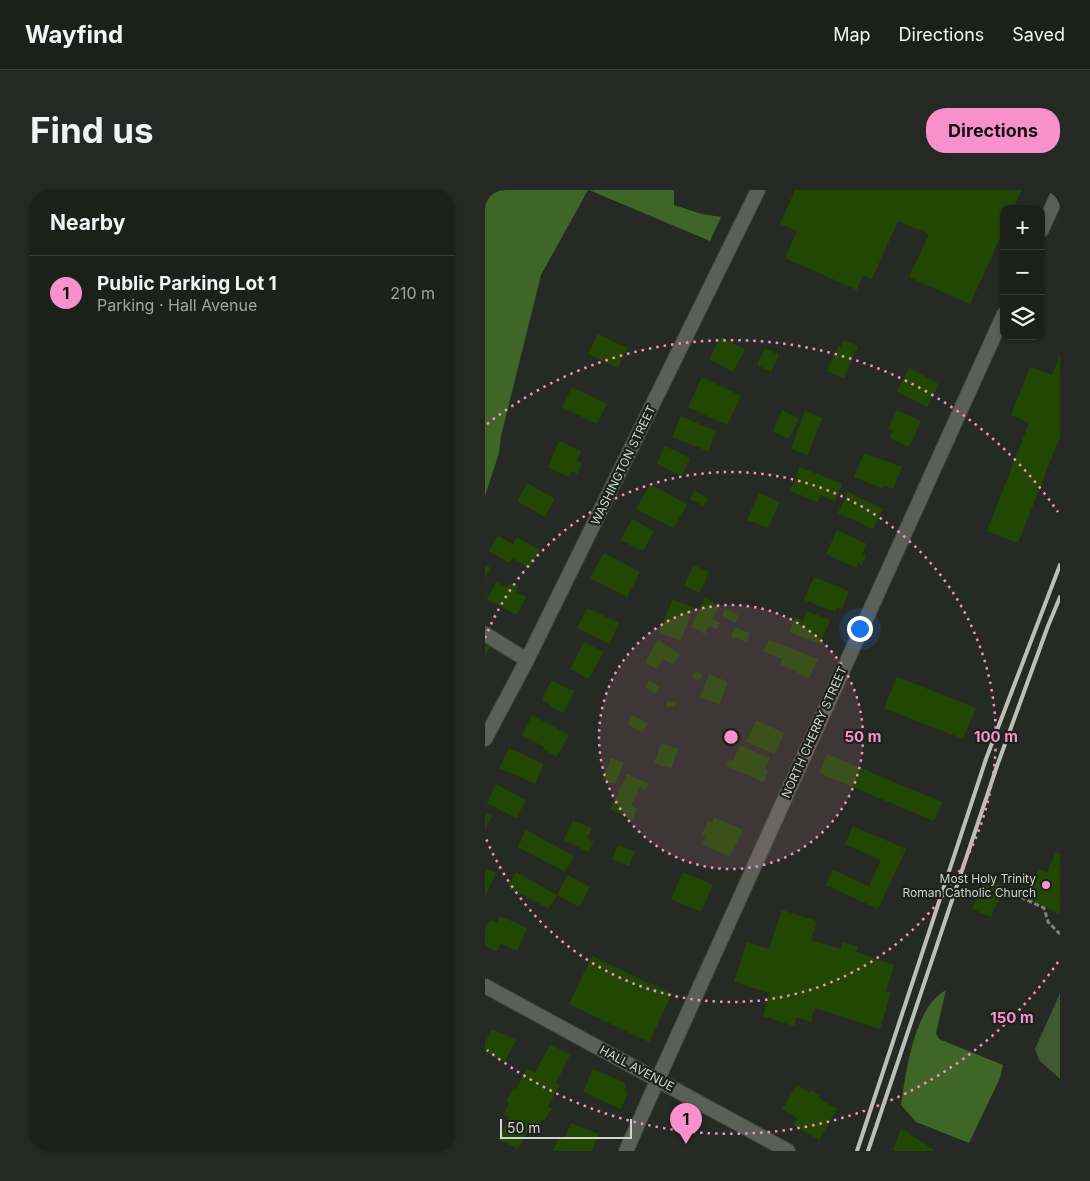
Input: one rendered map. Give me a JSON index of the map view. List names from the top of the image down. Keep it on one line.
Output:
{"streets":{"street":["WASHINGTON STREET","NORTH CHERRY STREET","HALL AVENUE"]},"crossings":[["NORTH CHERRY STREET","HALL AVENUE"]],"places":["Most Holy Trinity Roman Catholic Church"],"scale_bar":"50 m","page":{"header":"Wayfind","nav":["Map","Directions","Saved"],"buttons":"Directions","title":"Find us","heading":"Nearby","map_buttons":["+","−"],"list":[{"mark":"1","name":"Public Parking Lot 1","note":"Parking · Hall Avenue","value":"210 m"}],"pins":"1","scale":"50 m"},"rings":["50 m","100 m","150 m"]}
